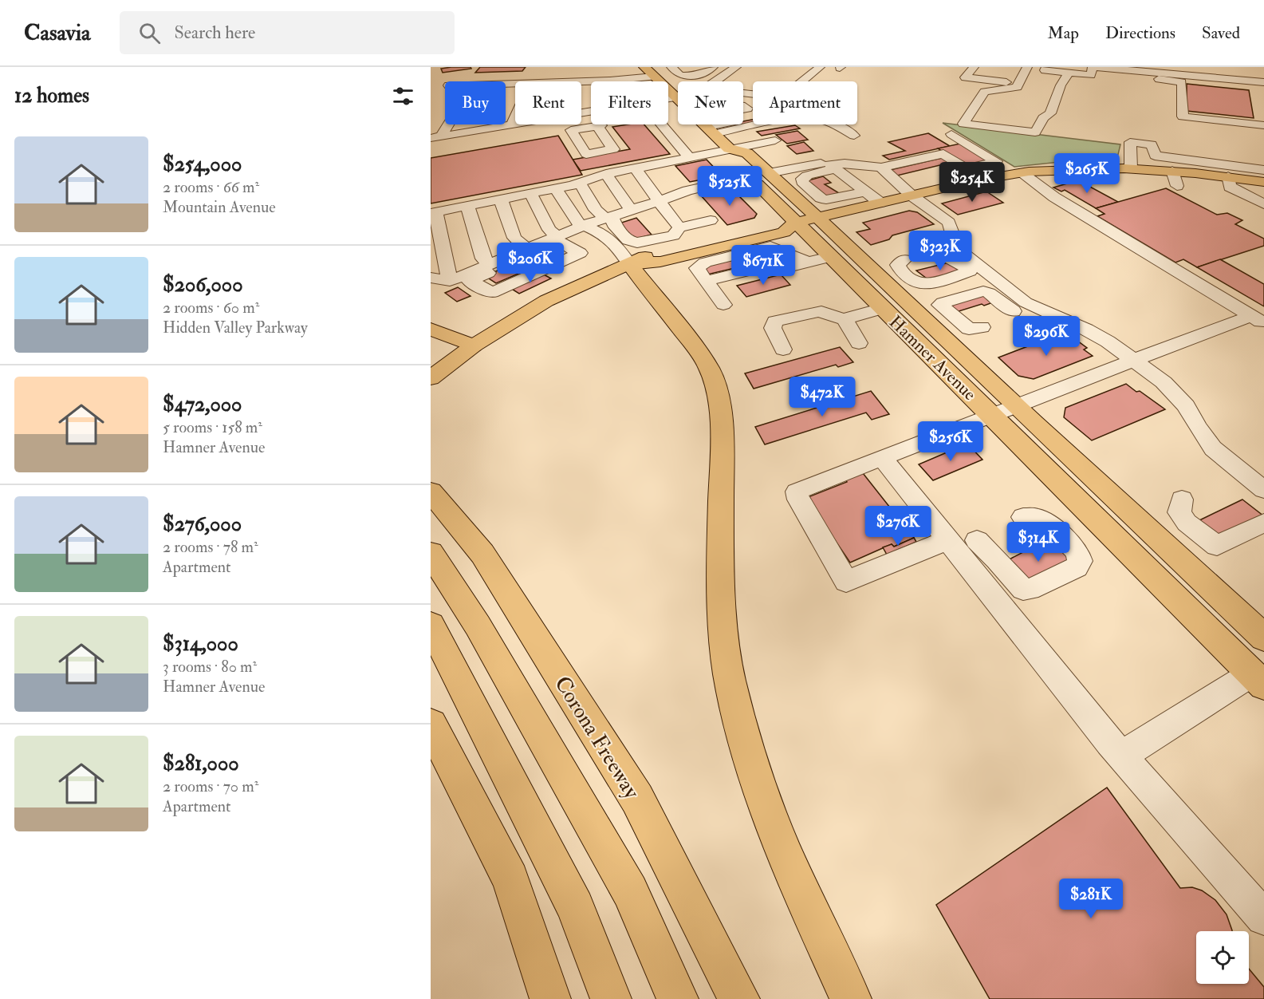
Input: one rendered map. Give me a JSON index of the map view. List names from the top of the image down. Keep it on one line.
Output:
{"streets":{"main road":["Hamner Avenue","Corona Freeway"]},"page":{"header":"Casavia","search":"Search here","nav":["Map","Directions","Saved"],"heading":"12 homes","chip":["Buy","Rent","Filters","New","Apartment"],"list":[{"name":"$254,000","note":"2 rooms · 66 m² · Mountain Avenue"},{"name":"$206,000","note":"2 rooms · 60 m² · Hidden Valley Parkway"},{"name":"$472,000","note":"5 rooms · 158 m² · Hamner Avenue"},{"name":"$276,000","note":"2 rooms · 78 m² · Apartment"},{"name":"$314,000","note":"3 rooms · 80 m² · Hamner Avenue"},{"name":"$281,000","note":"2 rooms · 70 m² · Apartment"}],"price":["$265K","$254K","$525K","$323K","$206K","$671K","$296K","$472K","$256K","$276K","$314K","$281K"]}}
